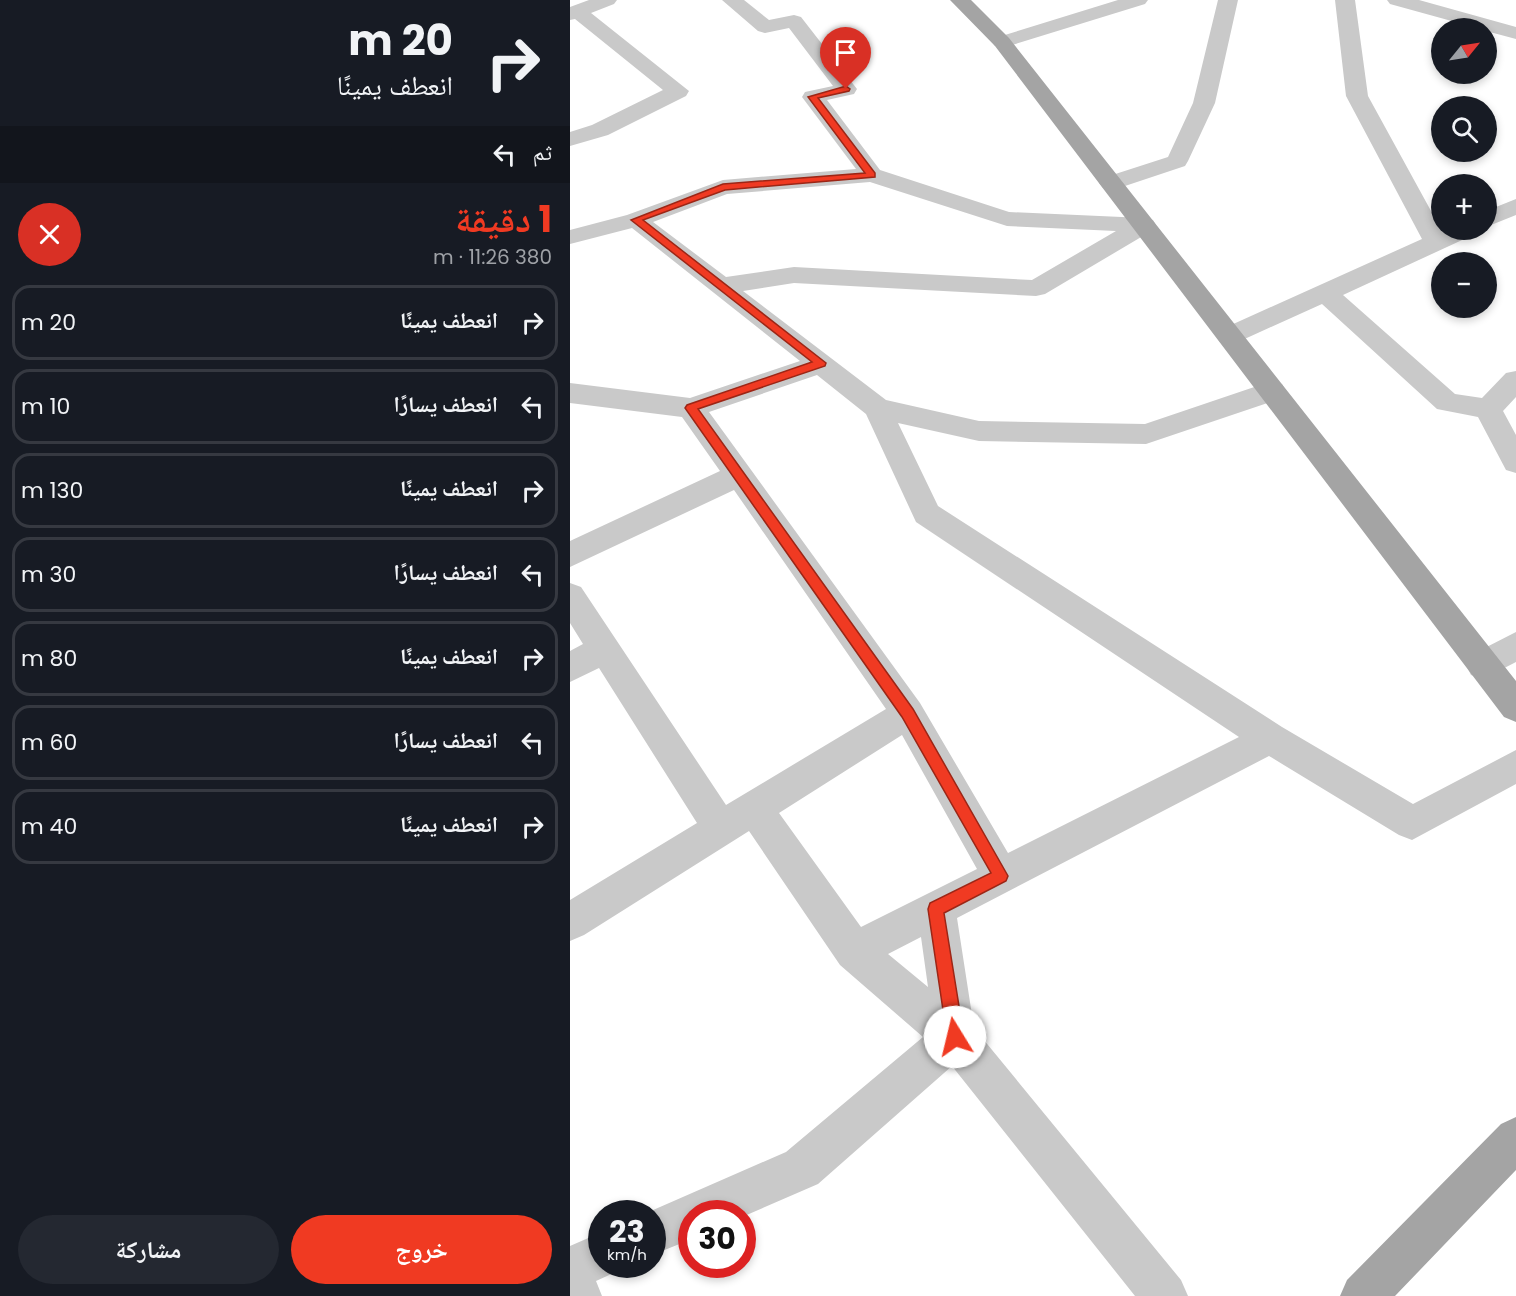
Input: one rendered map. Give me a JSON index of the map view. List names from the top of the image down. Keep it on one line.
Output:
{"north":"top right","page":{"turn":["20 m","انعطف يمينًا"],"map_buttons":["+","−"],"then":"ثم","heading":["1 دقيقة","380 m · 11:26"],"list":[{"name":"انعطف يمينًا","value":"20 m"},{"name":"انعطف يسارًا","value":"10 m"},{"name":"انعطف يمينًا","value":"130 m"},{"name":"انعطف يسارًا","value":"30 m"},{"name":"انعطف يمينًا","value":"80 m"},{"name":"انعطف يسارًا","value":"60 m"},{"name":"انعطف يمينًا","value":"40 m"}],"speed":"23 km/h","limit":"30","buttons":["خروج","مشاركة"]}}
